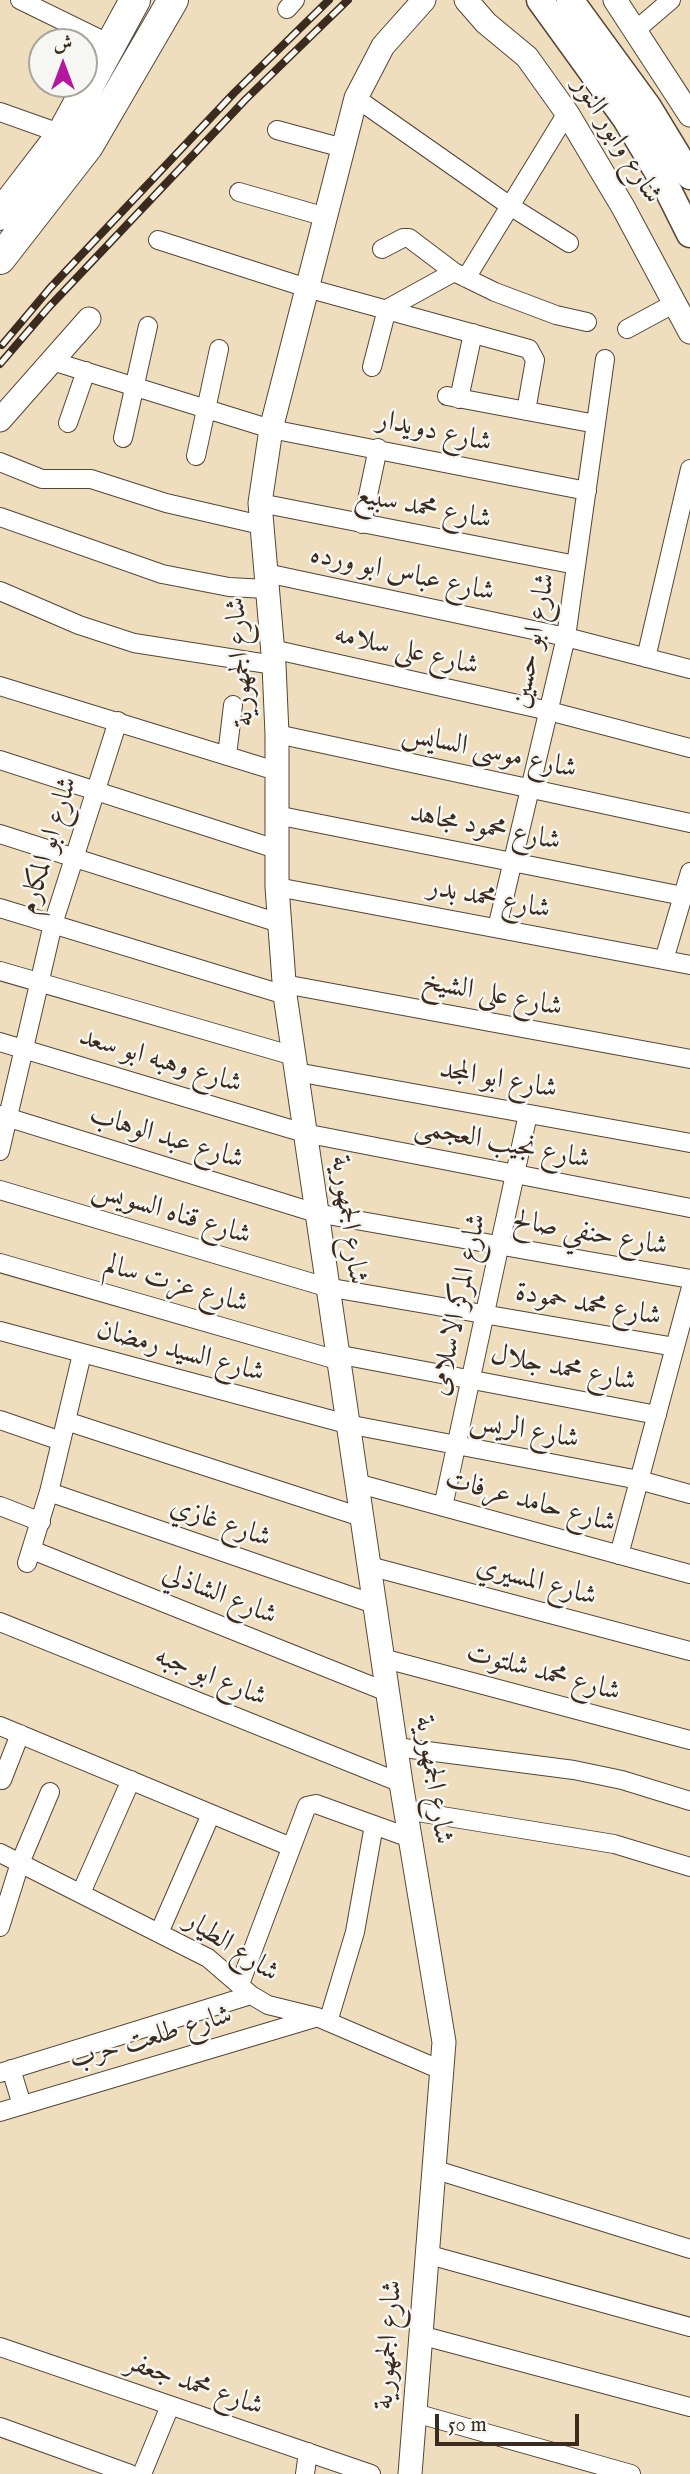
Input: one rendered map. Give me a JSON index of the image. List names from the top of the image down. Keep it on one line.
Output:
{"streets":{"street":["شارع وابور النور","شارع دويدار","شارع محمد سبيع","شارع عباس ابو ورده","شارع ابو حسين","شارع على سلامه","شارع الجمهورية","شارع موسى السايس","شارع محمود مجاهد","شارع ابو المكارم","شارع محمد بدر","شارع على الشيخ","شارع وهبه ابو سعد","شارع ابو المجد","شارع عبد الوهاب","شارع نجيب العجمى","شارع قناه السويس","شارع حنفي صالح","شارع عزت سالم","شارع المركز الاسلامى","شارع محمد حمودة","شارع السيد رمضان","شارع محمد جلال","شارع الريس","شارع حامد عرفات","شارع غازي","شارع المسيري","شارع الشاذلي","شارع محمد شلتوت","شارع ابو جبه","شارع الطيار","شارع طلعت حرب","شارع محمد جعفر"]},"crossings":[["شارع دويدار","شارع ابو حسين"],["شارع دويدار","شارع الجمهورية"],["شارع محمد سبيع","شارع ابو حسين"],["شارع محمد سبيع","شارع الجمهورية"],["شارع عباس ابو ورده","شارع ابو حسين"],["شارع عباس ابو ورده","شارع الجمهورية"],["شارع ابو حسين","شارع على سلامه"],["شارع ابو حسين","شارع موسى السايس"],["شارع ابو حسين","شارع محمود مجاهد"],["شارع ابو حسين","شارع محمد بدر"],["شارع على سلامه","شارع الجمهورية"],["شارع الجمهورية","شارع موسى السايس"],["شارع الجمهورية","شارع محمود مجاهد"],["شارع الجمهورية","شارع محمد بدر"],["شارع الجمهورية","شارع على الشيخ"],["شارع الجمهورية","شارع وهبه ابو سعد"],["شارع الجمهورية","شارع ابو المجد"],["شارع الجمهورية","شارع عبد الوهاب"],["شارع الجمهورية","شارع نجيب العجمى"],["شارع الجمهورية","شارع قناه السويس"],["شارع الجمهورية","شارع حنفي صالح"],["شارع الجمهورية","شارع عزت سالم"],["شارع الجمهورية","شارع محمد حمودة"],["شارع الجمهورية","شارع السيد رمضان"],["شارع الجمهورية","شارع محمد جلال"],["شارع الجمهورية","شارع الريس"],["شارع الجمهورية","شارع حامد عرفات"],["شارع الجمهورية","شارع غازي"],["شارع الجمهورية","شارع المسيري"],["شارع الجمهورية","شارع الشاذلي"],["شارع الجمهورية","شارع محمد شلتوت"],["شارع الجمهورية","شارع ابو جبه"],["شارع الجمهورية","شارع الطيار"],["شارع ابو المكارم","شارع على الشيخ"],["شارع ابو المكارم","شارع وهبه ابو سعد"],["شارع ابو المكارم","شارع ابو المجد"],["شارع ابو المكارم","شارع عبد الوهاب"],["شارع وهبه ابو سعد","شارع نجيب العجمى"],["شارع ابو المجد","شارع المركز الاسلامى"],["شارع عبد الوهاب","شارع حنفي صالح"],["شارع نجيب العجمى","شارع المركز الاسلامى"],["شارع قناه السويس","شارع محمد حمودة"],["شارع حنفي صالح","شارع المركز الاسلامى"],["شارع عزت سالم","شارع محمد جلال"],["شارع المركز الاسلامى","شارع محمد حمودة"],["شارع المركز الاسلامى","شارع محمد جلال"],["شارع المركز الاسلامى","شارع الريس"],["شارع المركز الاسلامى","شارع حامد عرفات"],["شارع السيد رمضان","شارع الريس"],["شارع الطيار","شارع طلعت حرب"]],"scale_bar":"50 m","north":"top"}
